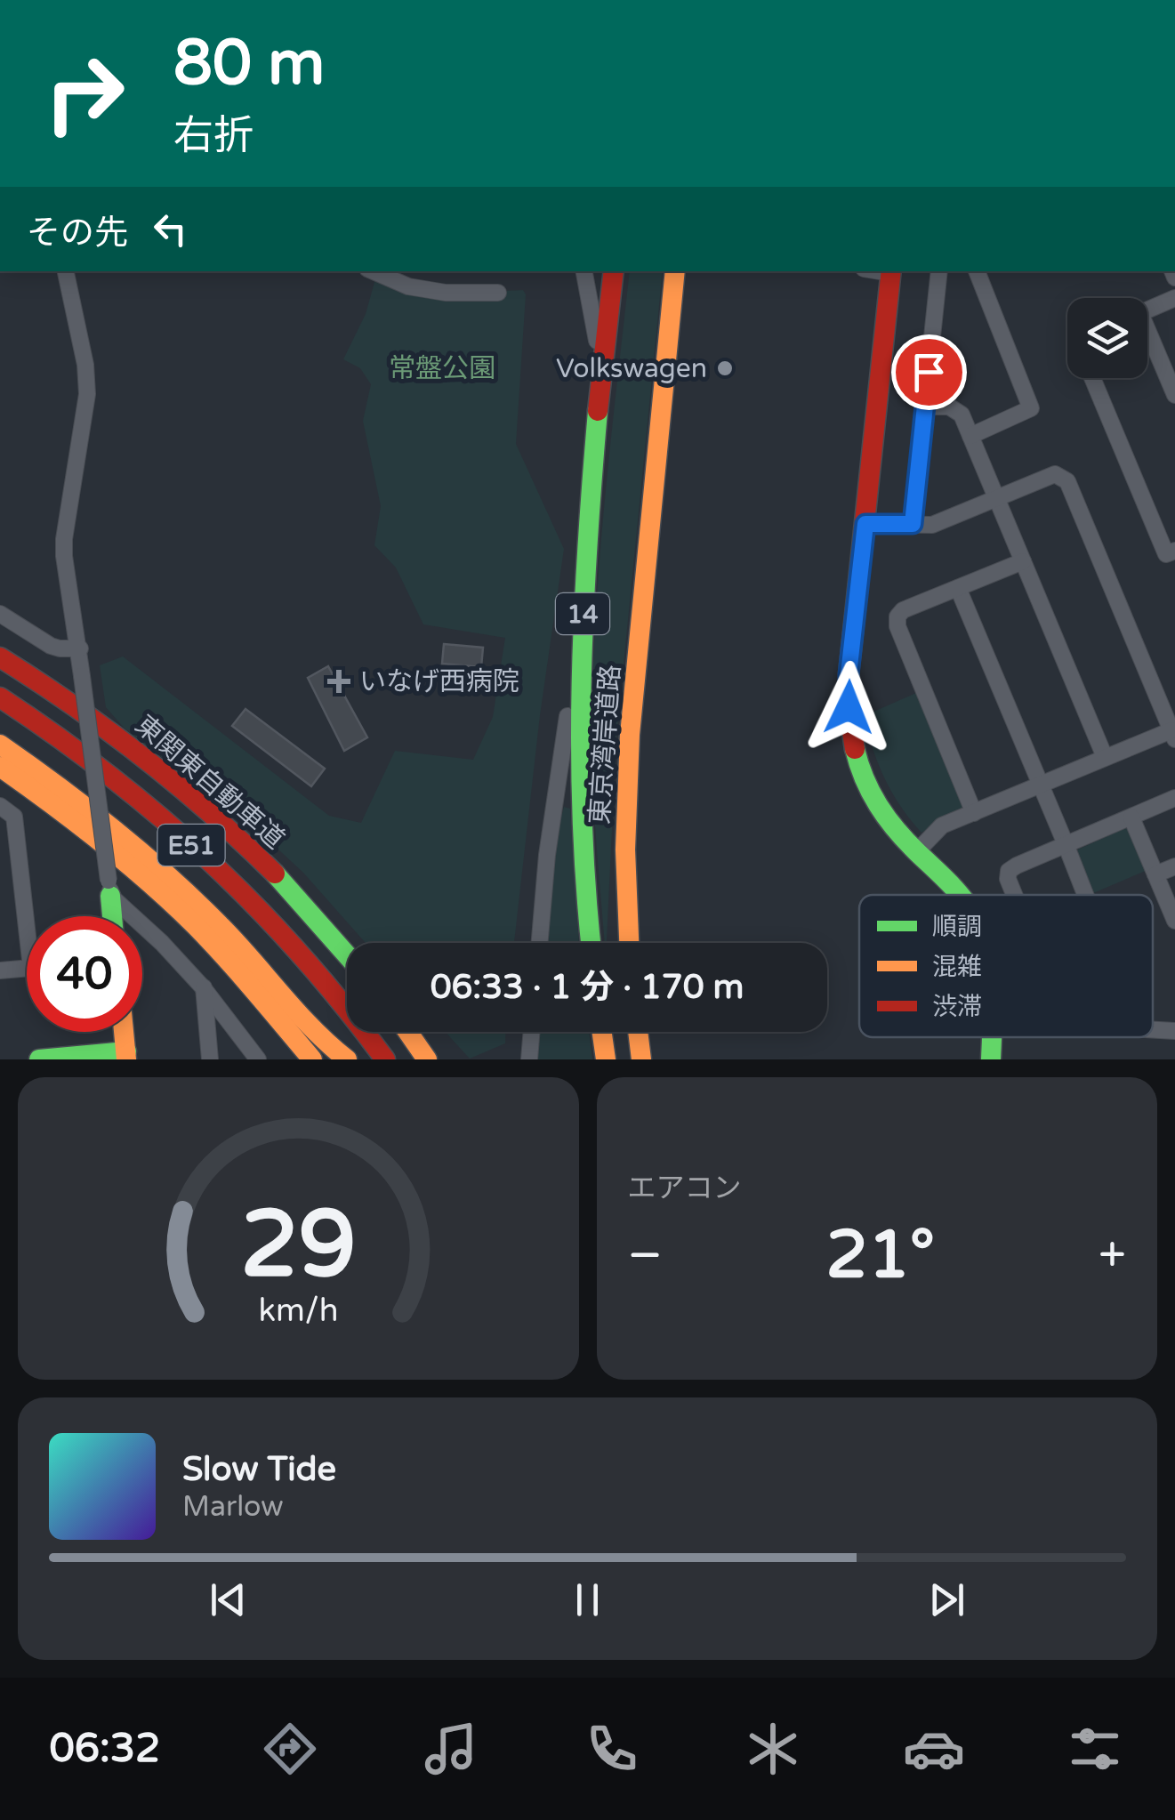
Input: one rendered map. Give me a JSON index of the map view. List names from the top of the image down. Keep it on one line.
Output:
{"streets":{"main road":["14","東京湾岸道路","東関東自動車道","E51"]},"parks":["常盤公園"],"places":{"other":["Volkswagen"],"health":["いなげ西病院"]},"legend":["順調","混雑","渋滞"],"page":{"turn":["80 m","右折"],"then":"その先","limit":"40","trip":"06:33 · 1 分 · 170 m","tile":"エアコン","heat":["−","21°","+"],"song":["Slow Tide","Marlow"],"tabs":"06:32","gauge":["29","km/h"]}}
